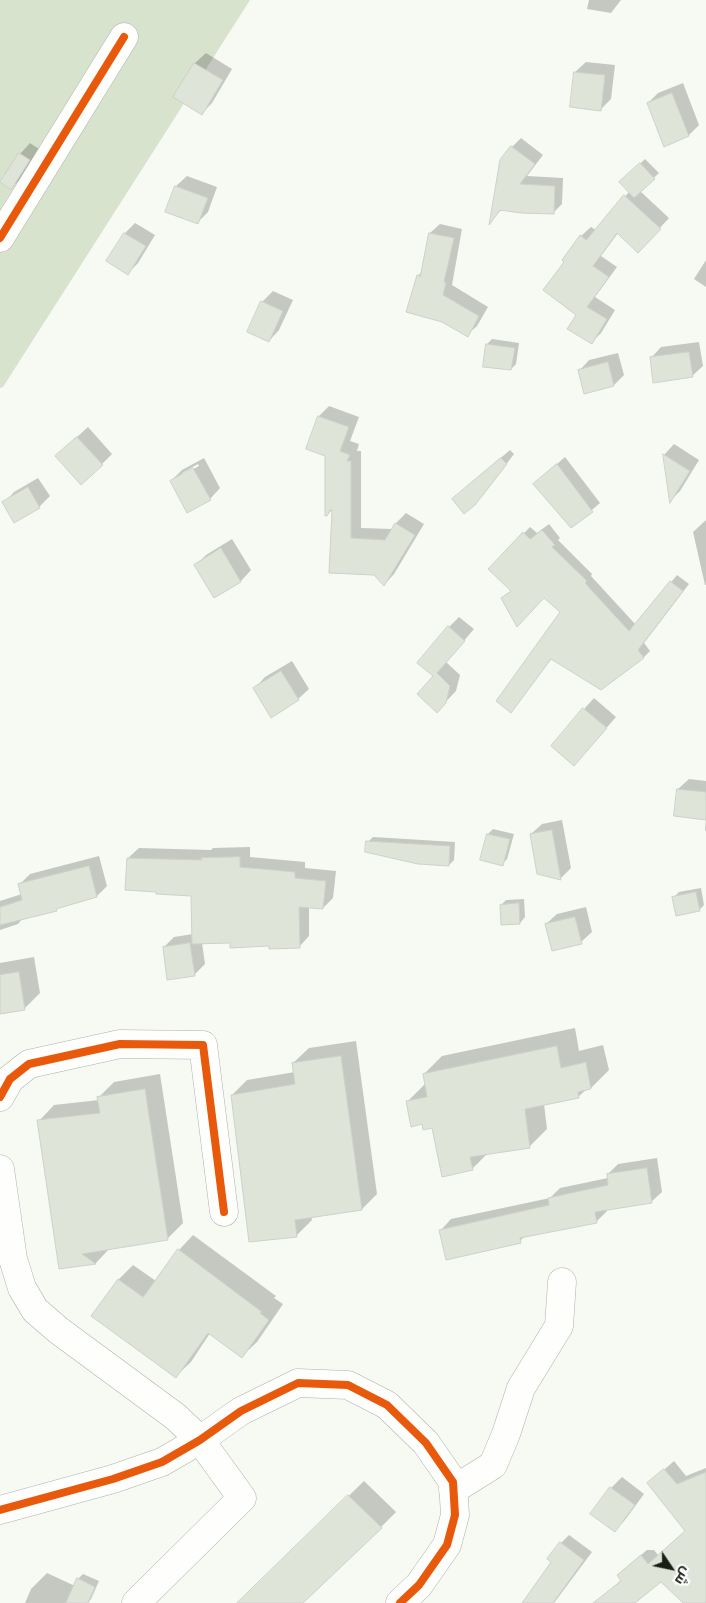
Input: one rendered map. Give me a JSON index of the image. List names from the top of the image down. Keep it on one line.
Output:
{"north":"bottom right"}
